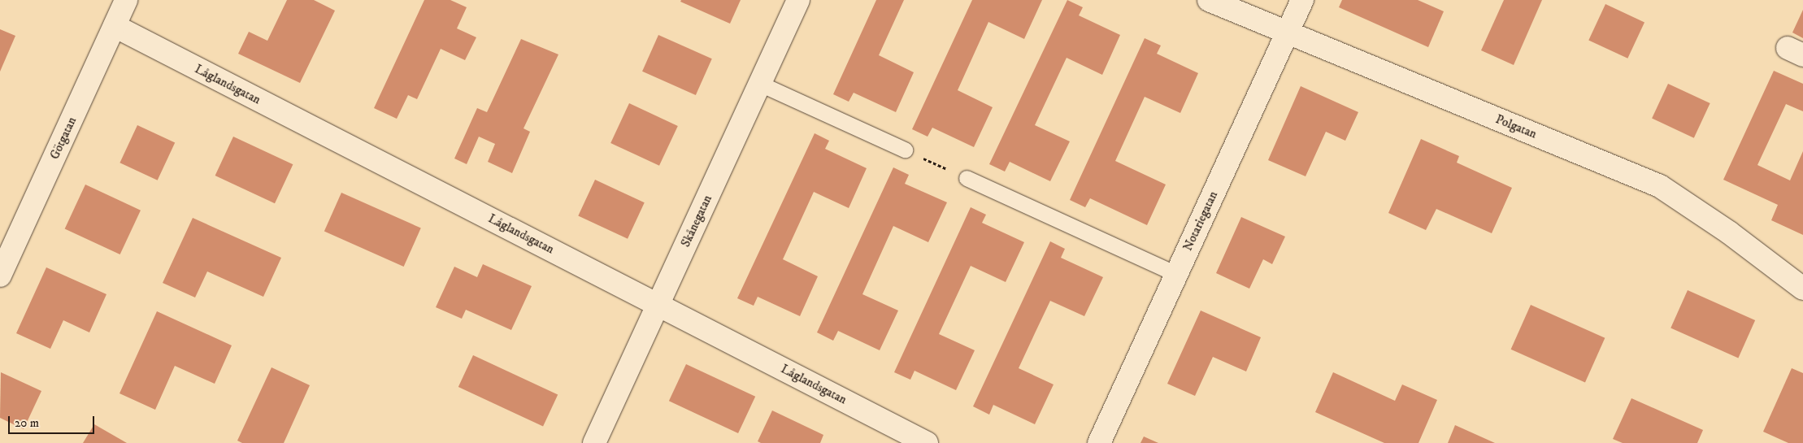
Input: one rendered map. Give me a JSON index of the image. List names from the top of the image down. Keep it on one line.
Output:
{"streets":{"street":["Låglandsgatan","Polgatan","Götgatan","Skånegatan","Notariegatan"]},"crossings":[["Låglandsgatan","Götgatan"],["Låglandsgatan","Skånegatan"],["Polgatan","Notariegatan"]],"scale_bar":"20 m"}
